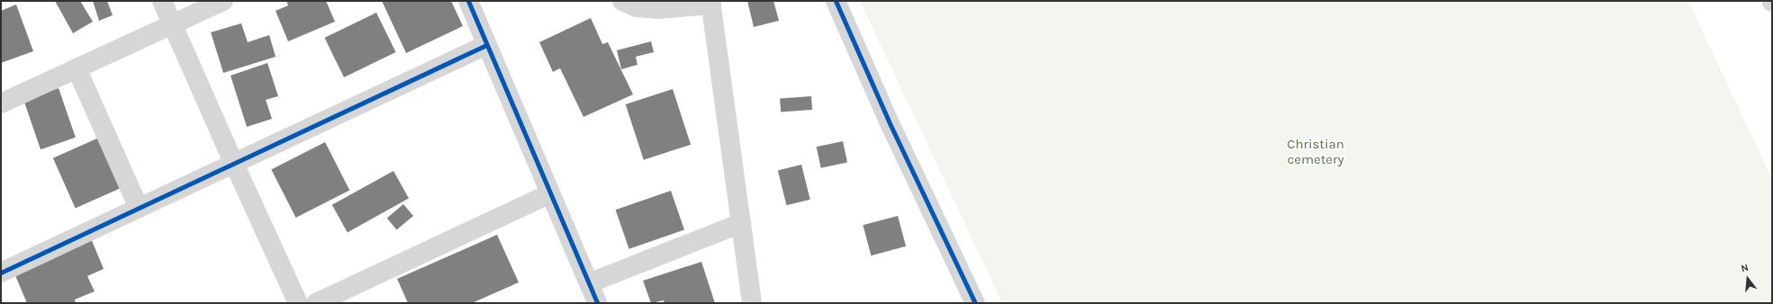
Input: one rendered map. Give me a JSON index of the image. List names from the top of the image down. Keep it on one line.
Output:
{"parks":["Christian cemetery"],"north":"top"}
